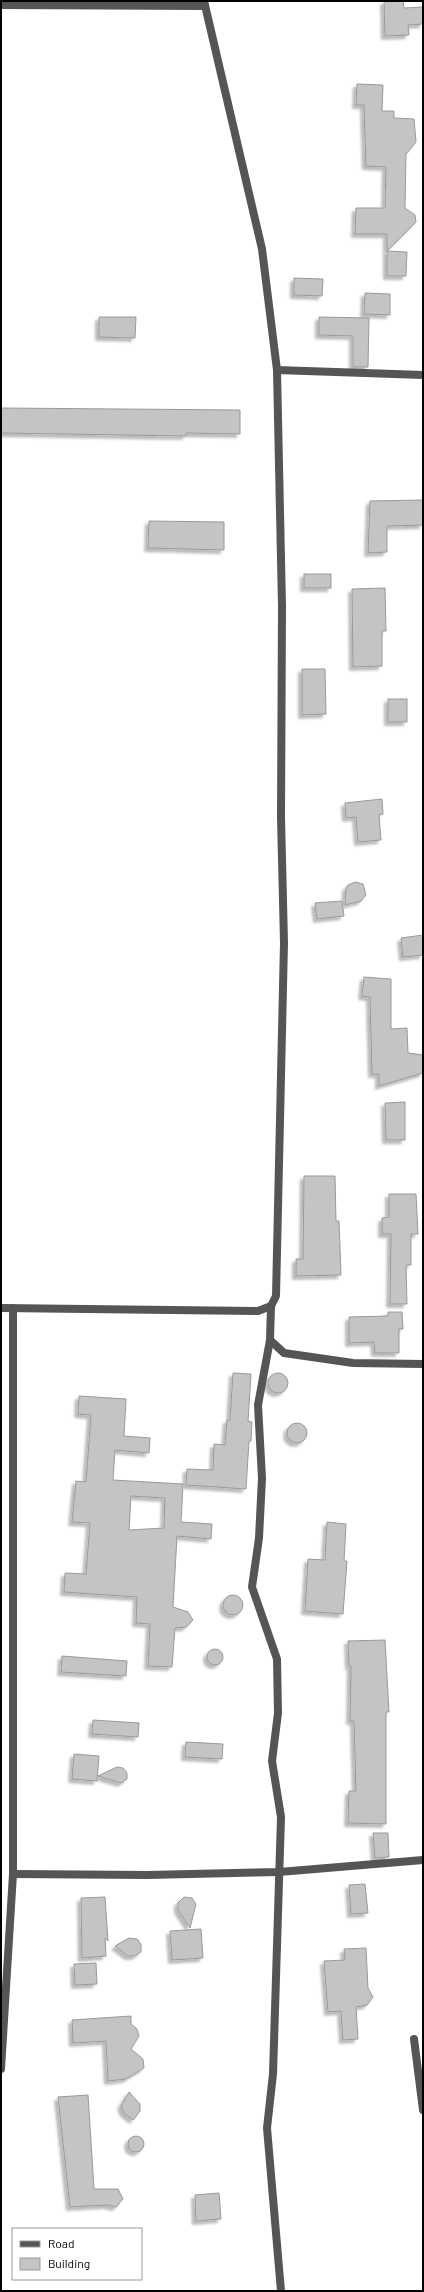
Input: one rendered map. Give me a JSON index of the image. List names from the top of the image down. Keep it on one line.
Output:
{"legend":["Road","Building"]}
